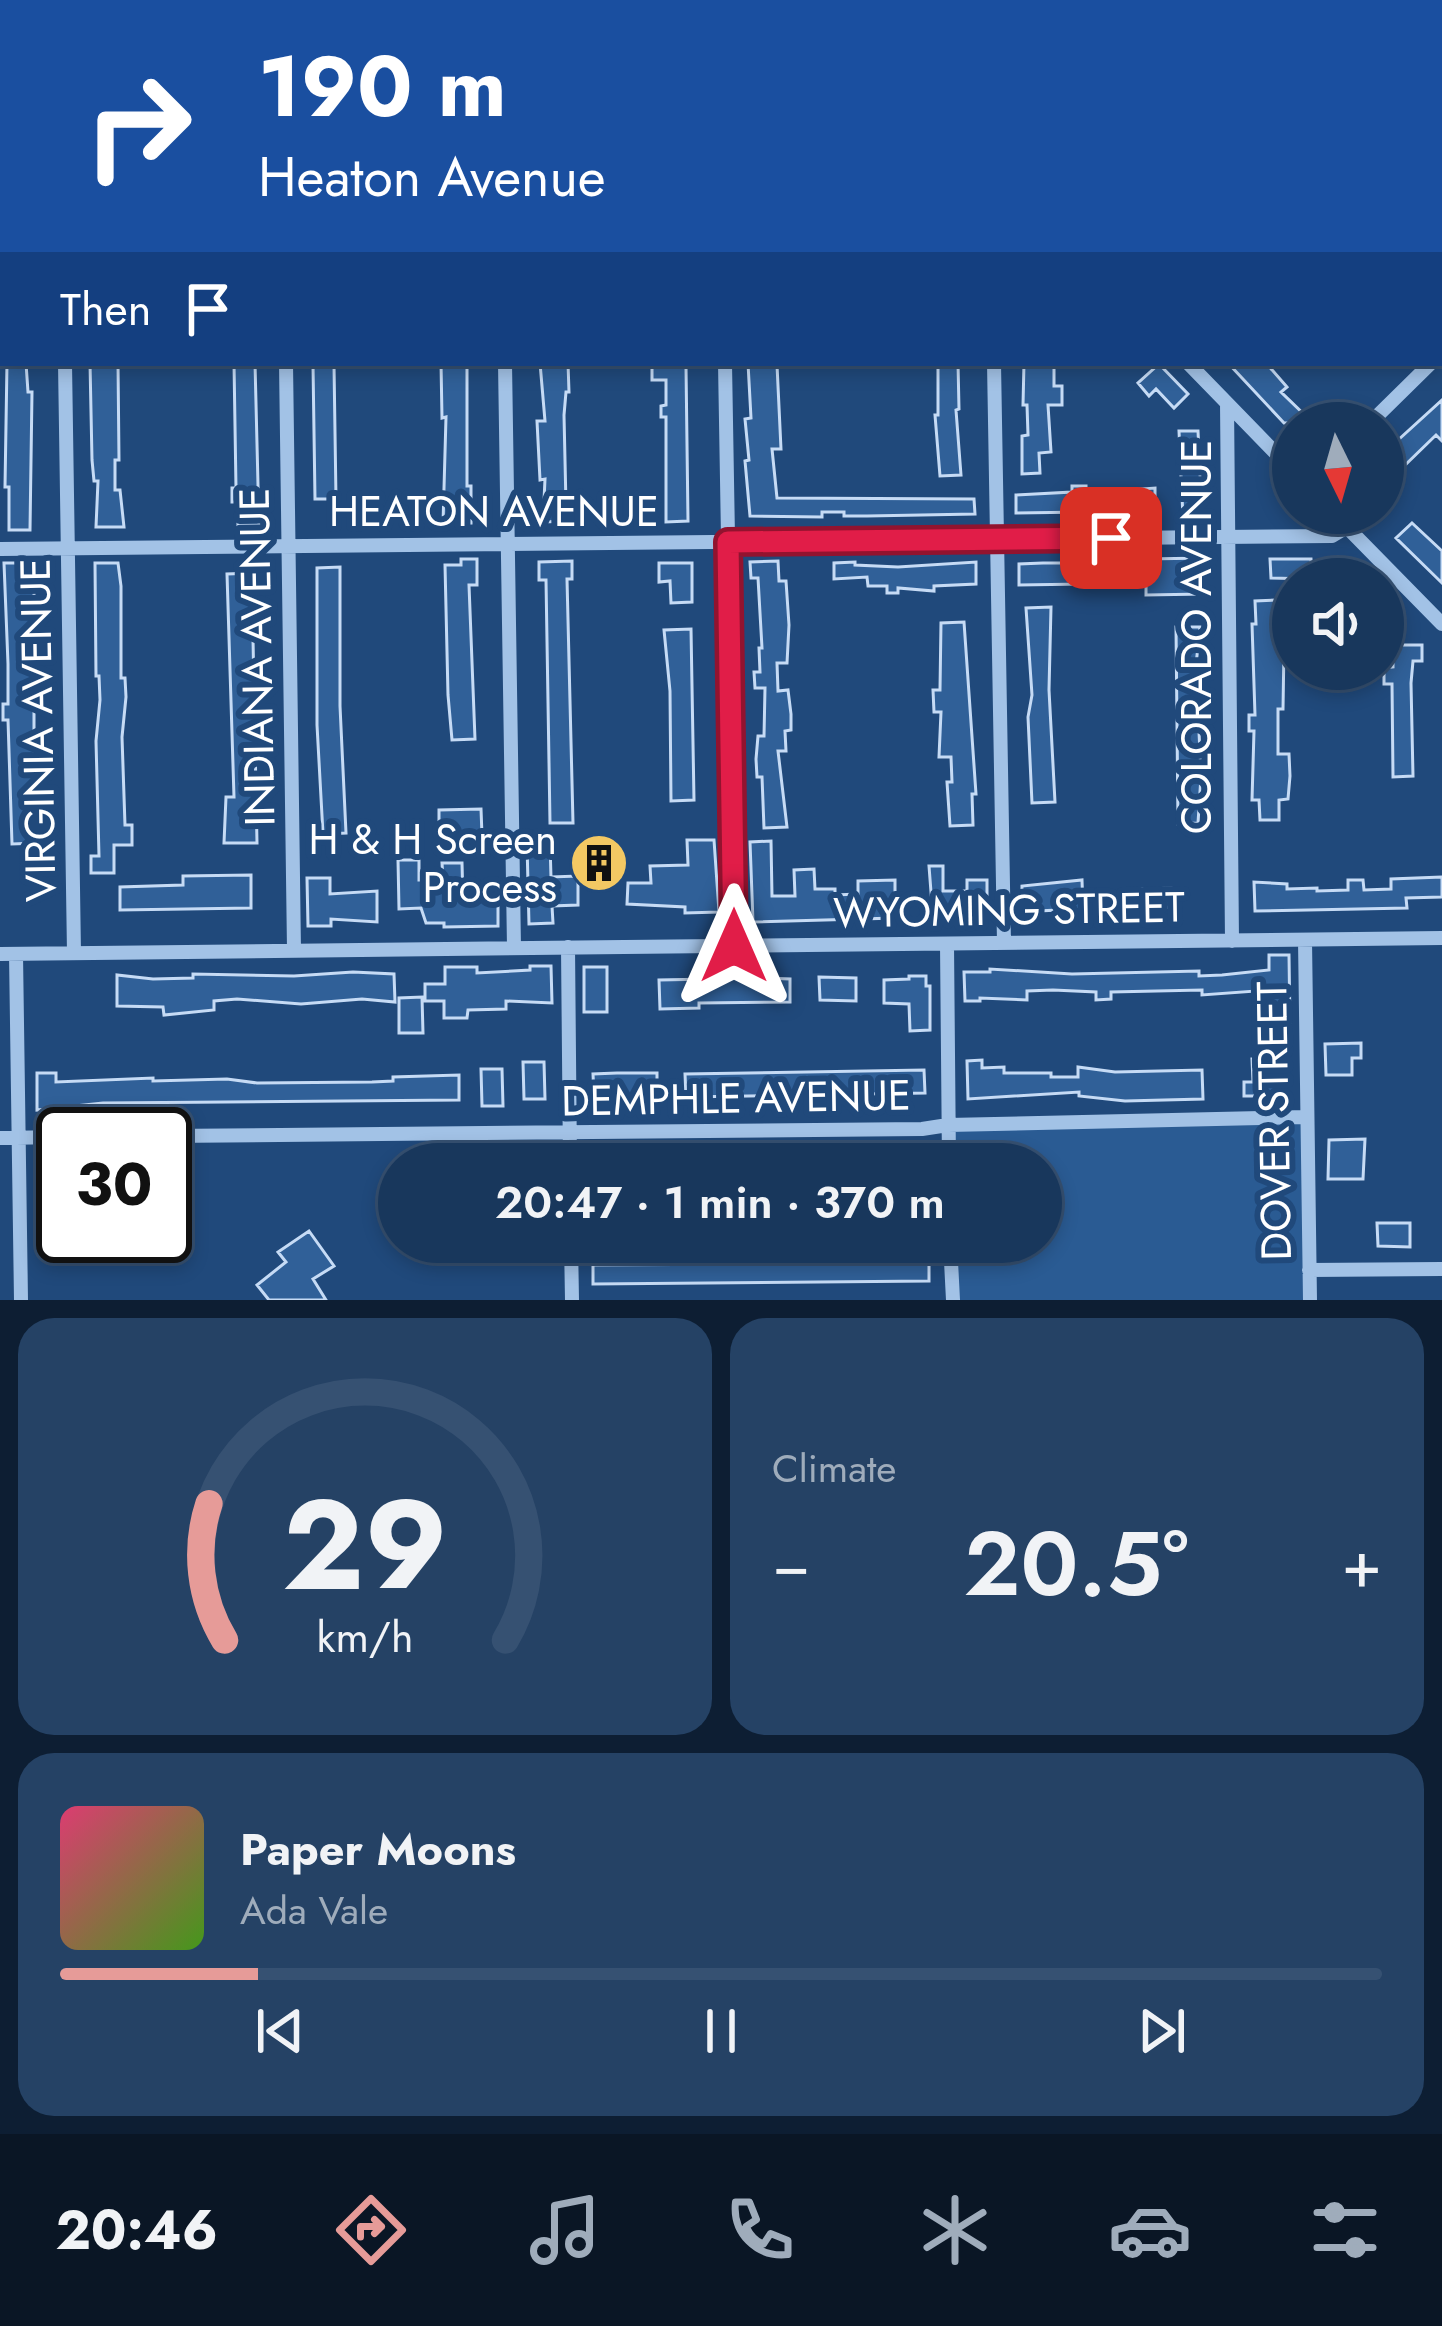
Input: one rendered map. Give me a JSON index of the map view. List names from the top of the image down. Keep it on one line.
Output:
{"streets":{"street":["HEATON AVENUE","COLORADO AVENUE","INDIANA AVENUE","VIRGINIA AVENUE","WYOMING STREET","DEMPHLE AVENUE","DOVER STREET"]},"crossings":[["HEATON AVENUE","COLORADO AVENUE"],["HEATON AVENUE","INDIANA AVENUE"],["HEATON AVENUE","VIRGINIA AVENUE"],["COLORADO AVENUE","WYOMING STREET"],["INDIANA AVENUE","WYOMING STREET"],["VIRGINIA AVENUE","WYOMING STREET"],["WYOMING STREET","DOVER STREET"],["DEMPHLE AVENUE","DOVER STREET"]],"places":{"building":["H & H Screen Process"]},"north":"bottom","page":{"turn":["190 m","Heaton Avenue"],"then":"Then","limit":"30","trip":"20:47 · 1 min · 370 m","tile":"Climate","heat":["−","20.5°","+"],"song":["Paper Moons","Ada Vale"],"tabs":"20:46","gauge":["29","km/h"]}}
